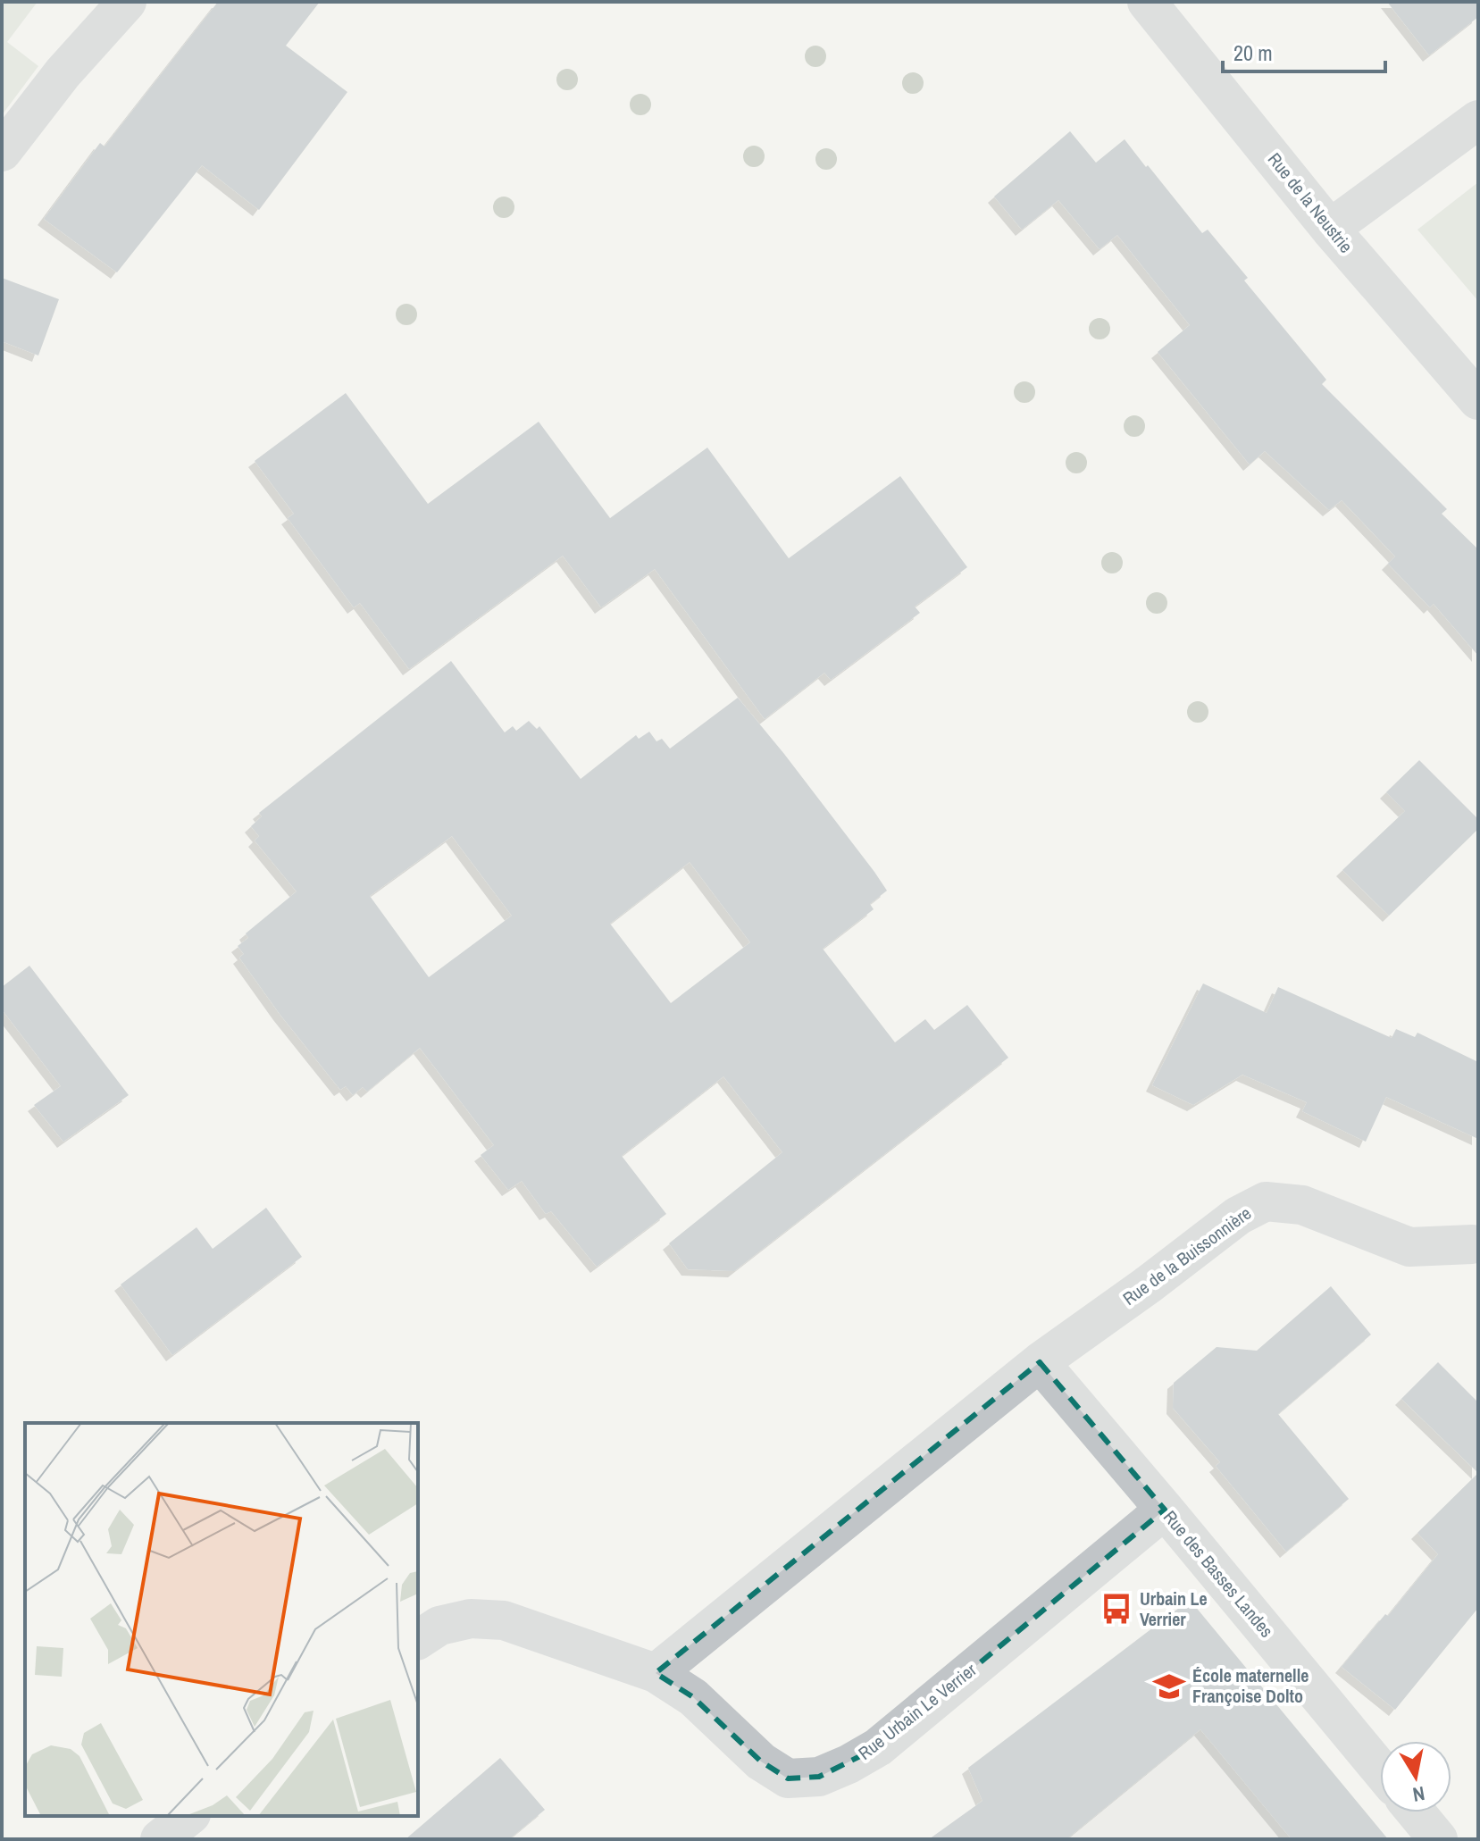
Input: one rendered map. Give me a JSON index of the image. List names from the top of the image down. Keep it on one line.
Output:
{"streets":{"street":["Rue de la Neustrie","Rue de la Buissonnière","Rue des Basses Landes","Rue Urbain Le Verrier"]},"crossings":[["Rue de la Buissonnière","Rue des Basses Landes"],["Rue des Basses Landes","Rue Urbain Le Verrier"]],"places":{"bus stop":["Urbain Le Verrier"],"school or university":["École maternelle Françoise Dolto"]},"scale_bar":"20 m","north":"bottom"}
